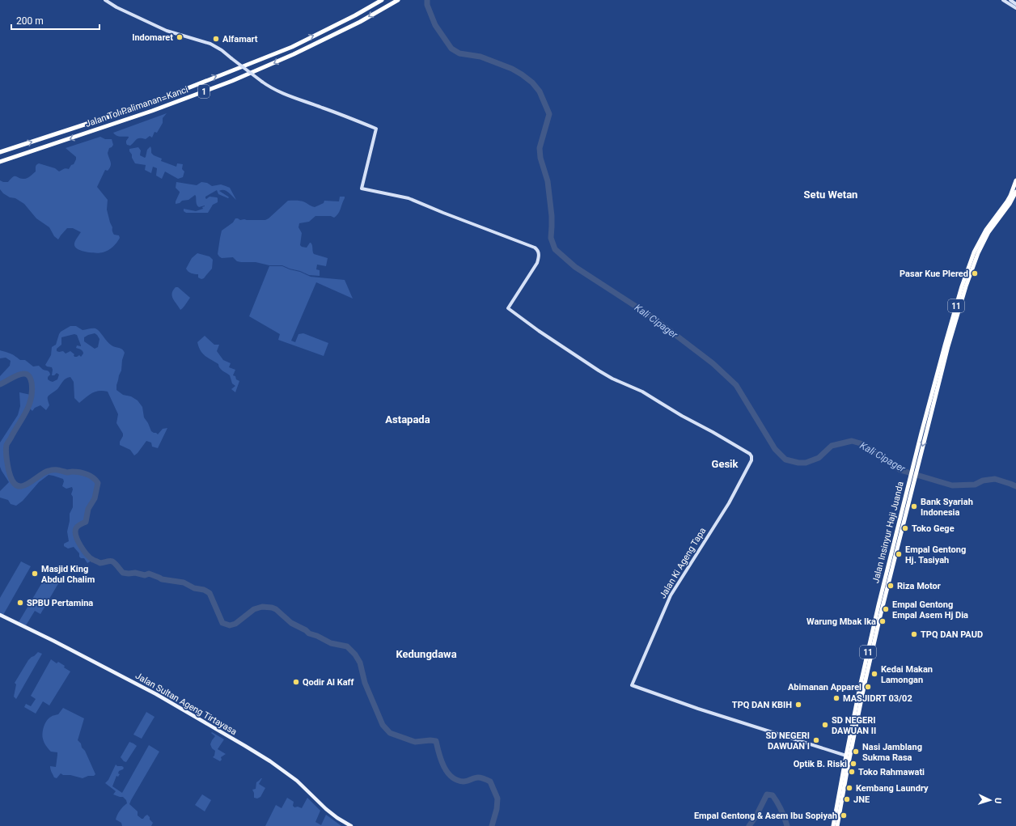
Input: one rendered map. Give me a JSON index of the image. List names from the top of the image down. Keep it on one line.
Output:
{"streets":{"highway":["1","Jalan Tol Palimanan–Kanci","11","Jalan Insinyur Haji Juanda"],"main road":["Jalan Sultan Ageng Tirtayasa"],"street":["Jalan Ki Ageng Tapa"]},"crossings":[["Jalan Insinyur Haji Juanda","Jalan Ki Ageng Tapa"]],"districts":["Setu Wetan","Astapada","Gesik","Kedungdawa"],"water":["Kali Cipager"],"places":["Indomaret","Alfamart","Pasar Kue Plered","Bank Syariah Indonesia","Toko Gege","Empal Gentong Hj. Tasiyah","Masjid King Abdul Chalim","Riza Motor","SPBU Pertamina","Empal Gentong Empal Asem Hj Dia","Warung Mbak Ika","TPQ DAN PAUD","Kedai Makan Lamongan","Qodir Al Kaff","Abimanan Apparel","MASJIDRT 03/02","TPQ DAN KBIH","SD NEGERI DAWUAN II","SD NEGERI DAWUAN I","Nasi Jamblang Sukma Rasa","Optik B. Riski","Toko Rahmawati","Kembang Laundry","JNE","Empal Gentong & Asem Ibu Sopiyah"],"scale_bar":"200 m","north":"right"}
